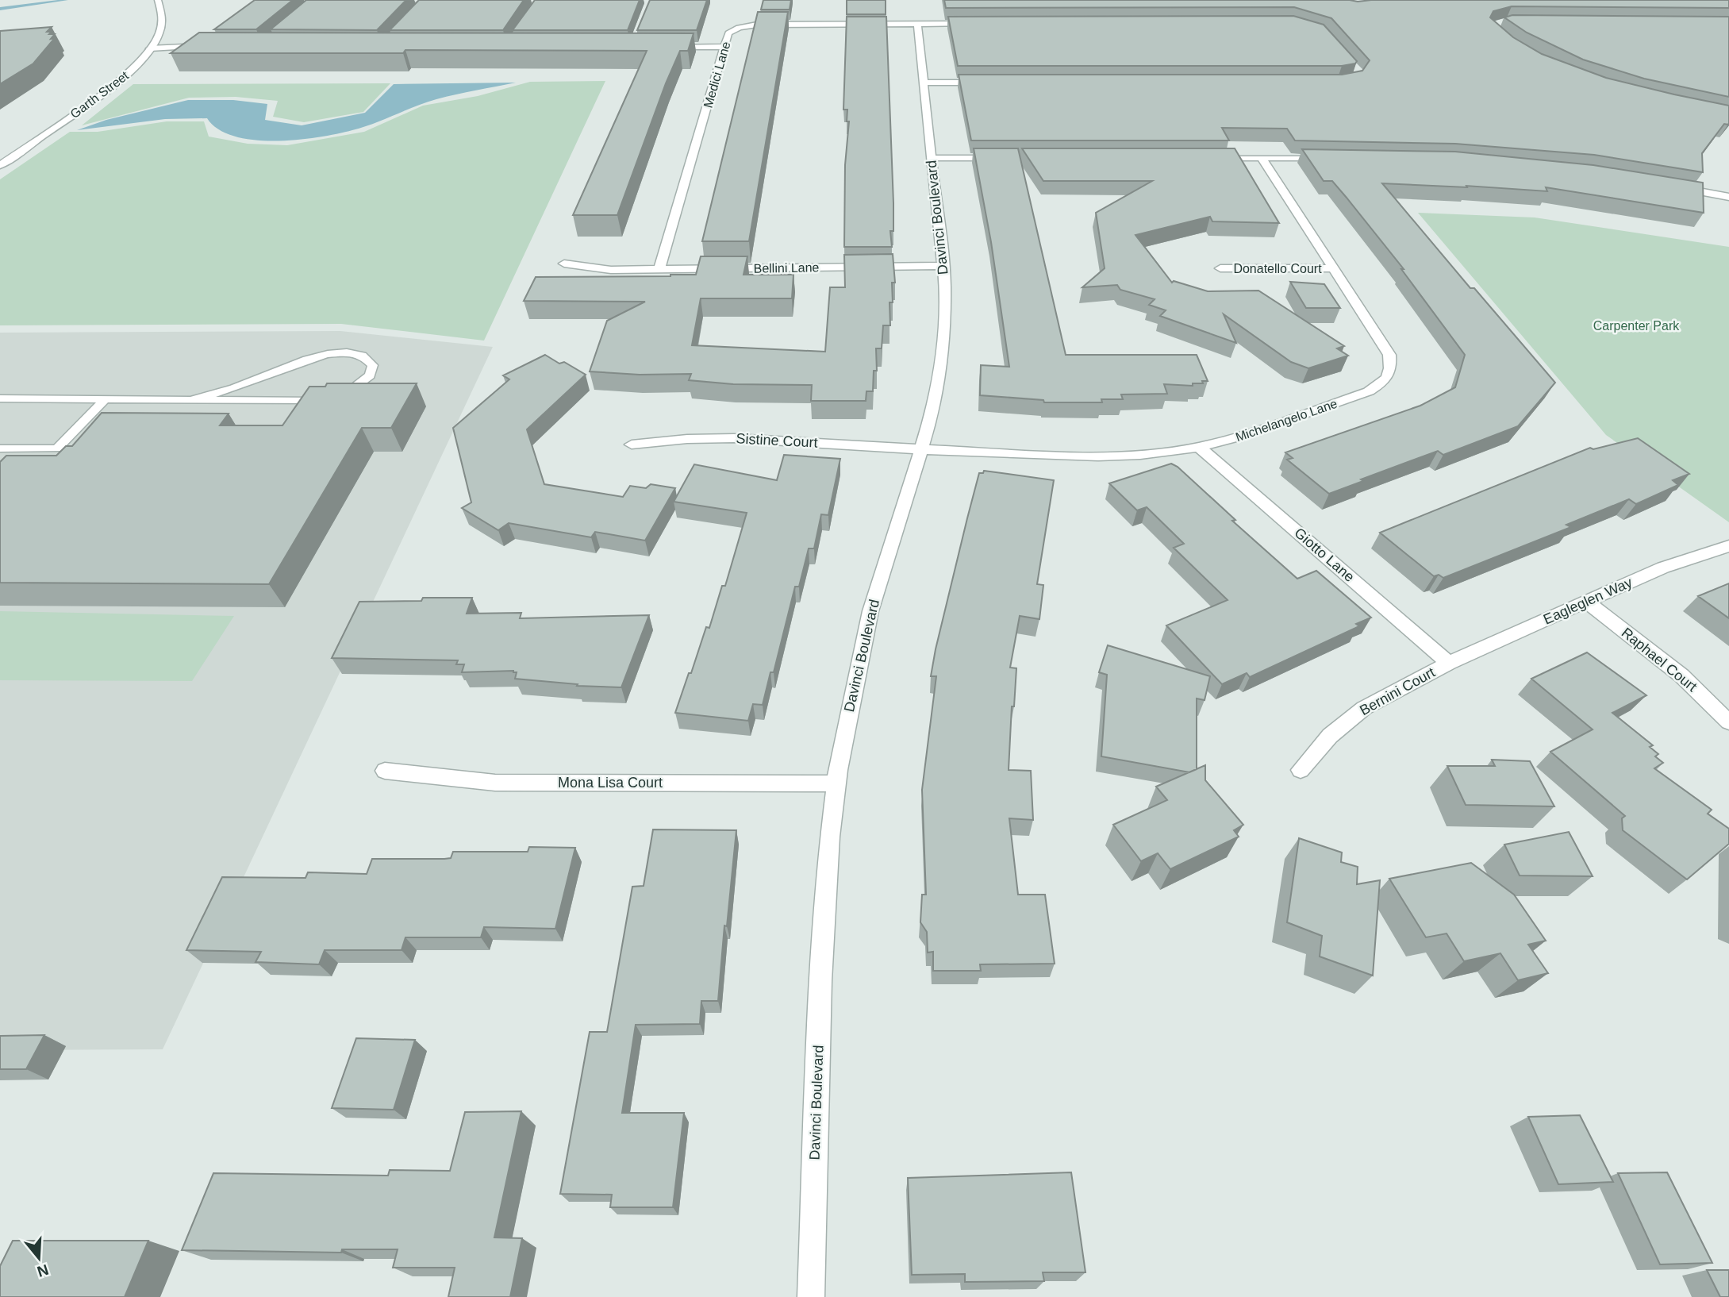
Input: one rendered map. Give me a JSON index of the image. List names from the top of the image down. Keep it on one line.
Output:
{"streets":{"street":["Medici Lane","Garth Street","Davinci Boulevard","Bellini Lane","Donatello Court","Michelangelo Lane","Sistine Court","Giotto Lane","Eagleglen Way","Raphael Court","Bernini Court","Mona Lisa Court"]},"crossings":[["Medici Lane","Davinci Boulevard"],["Medici Lane","Bellini Lane"],["Davinci Boulevard","Bellini Lane"],["Davinci Boulevard","Michelangelo Lane"],["Davinci Boulevard","Sistine Court"],["Davinci Boulevard","Mona Lisa Court"],["Donatello Court","Michelangelo Lane"],["Michelangelo Lane","Sistine Court"],["Michelangelo Lane","Giotto Lane"],["Giotto Lane","Eagleglen Way"],["Giotto Lane","Bernini Court"],["Eagleglen Way","Raphael Court"],["Eagleglen Way","Bernini Court"]],"parks":["Carpenter Park"],"north":"bottom"}
